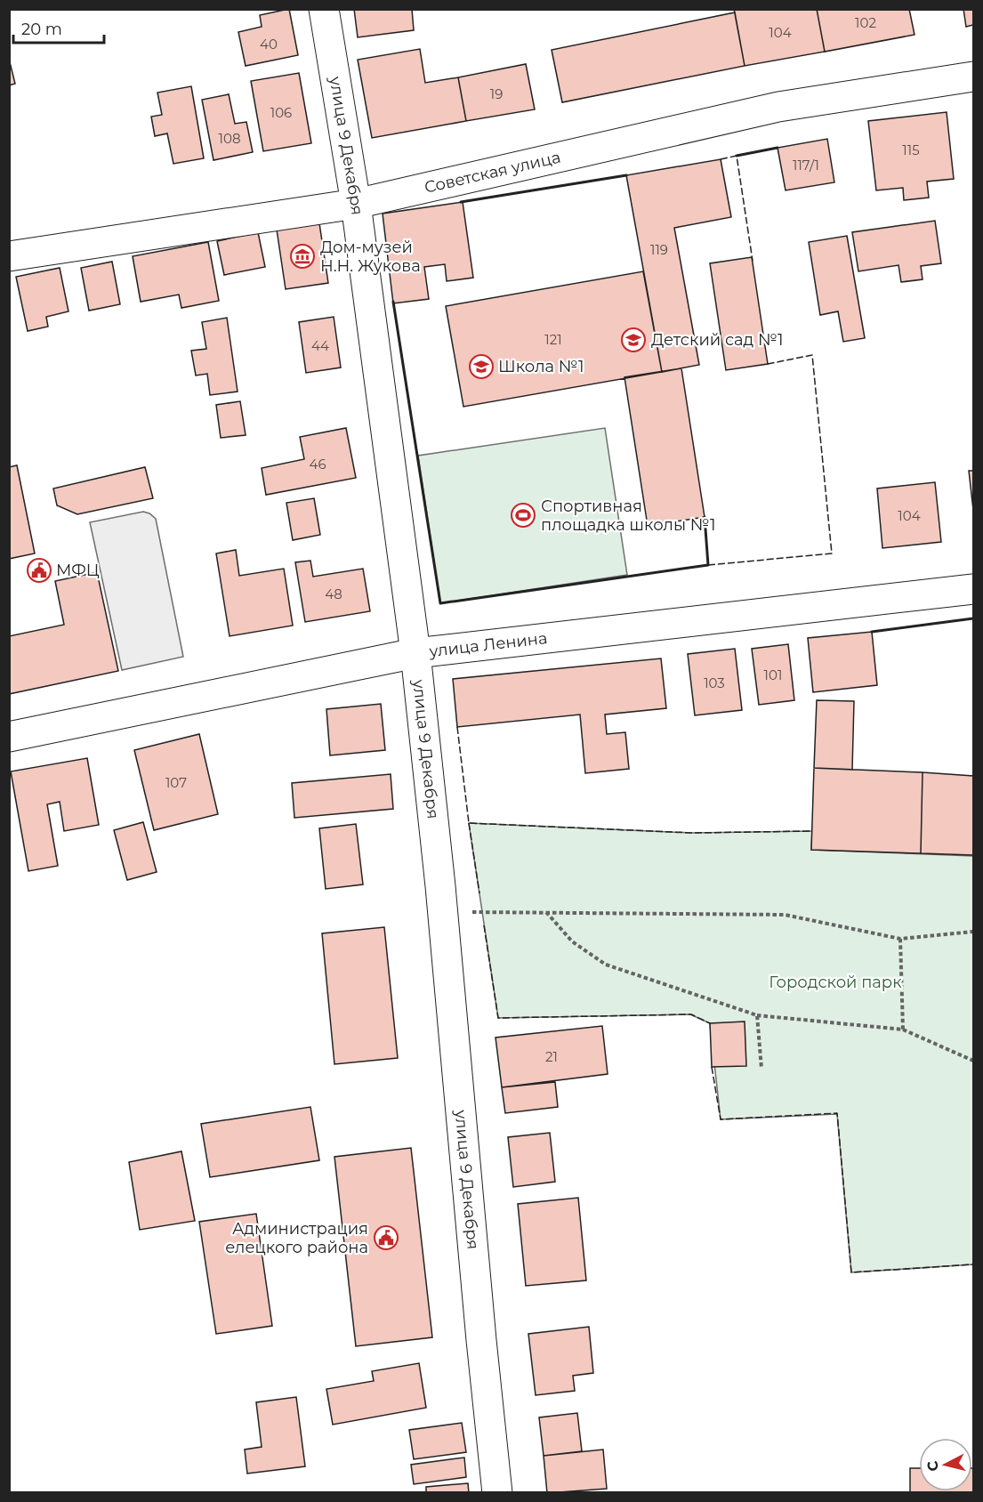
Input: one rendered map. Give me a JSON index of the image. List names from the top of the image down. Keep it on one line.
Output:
{"streets":{"street":["улица 9 Декабря","Советская улица","улица Ленина"]},"crossings":[["улица 9 Декабря","Советская улица"],["улица 9 Декабря","улица Ленина"]],"parks":["Городской парк"],"places":{"museum":["Дом-музей Н.Н. Жукова"],"school or university":["Детский сад №1","Школа №1"],"sports":["Спортивная площадка школы №1"],"public building":["МФЦ","Администрация елецкого района"]},"house_numbers":["102","104","40","19","106","108","115","117/1","119","121","44","46","104","48","101","103","107","21"],"scale_bar":"20 m","north":"left"}
